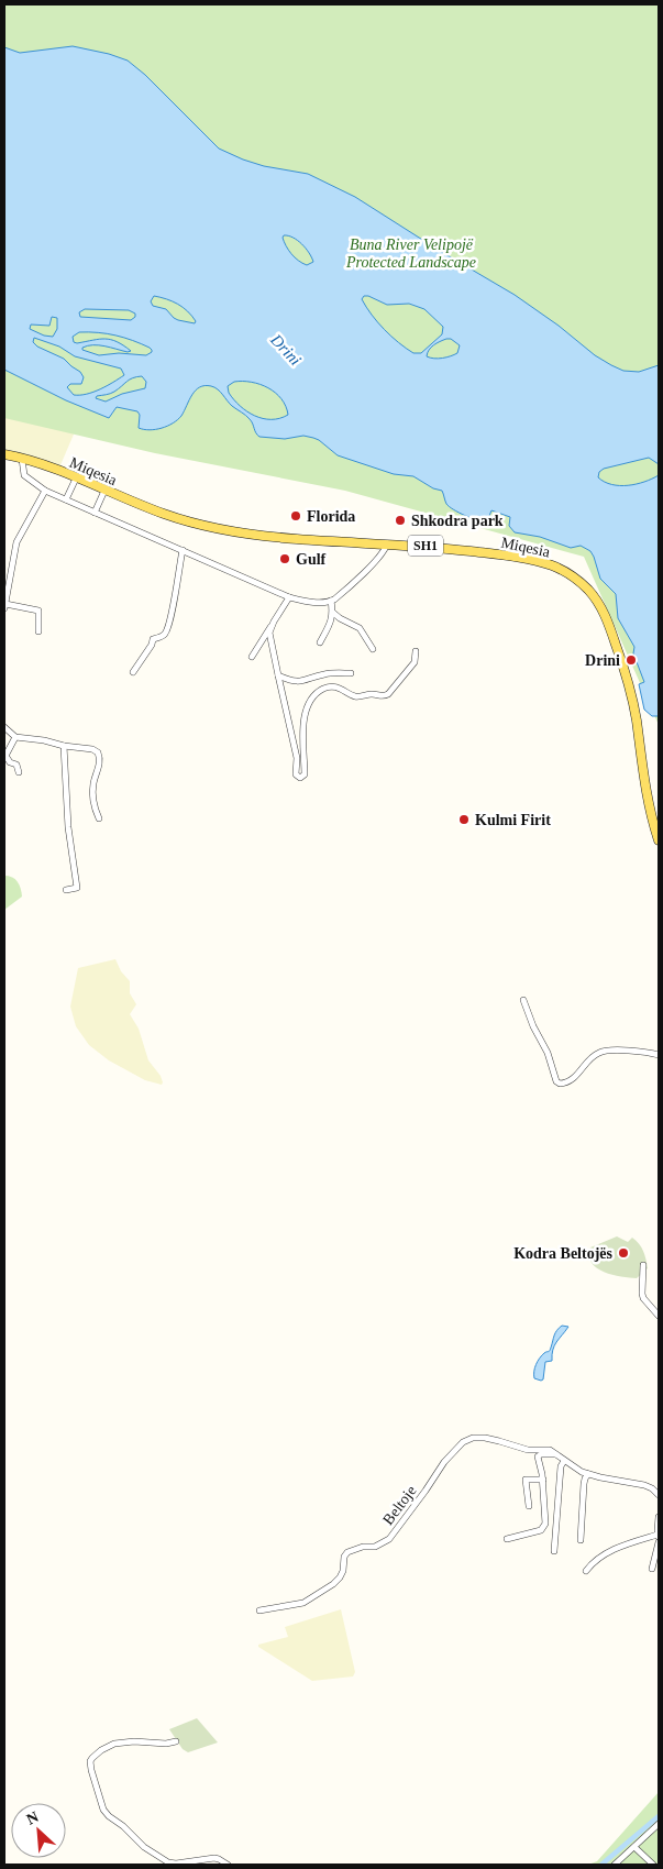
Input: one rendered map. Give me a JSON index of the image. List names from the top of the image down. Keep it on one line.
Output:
{"streets":{"main road":["Miqesia","SH1"],"street":["Beltoje"]},"water":["Drini"],"parks":["Buna River Velipojë Protected Landscape"],"places":["Florida","Shkodra park","Gulf","Drini","Kulmi Firit","Kodra Beltojës"],"north":"top left"}
